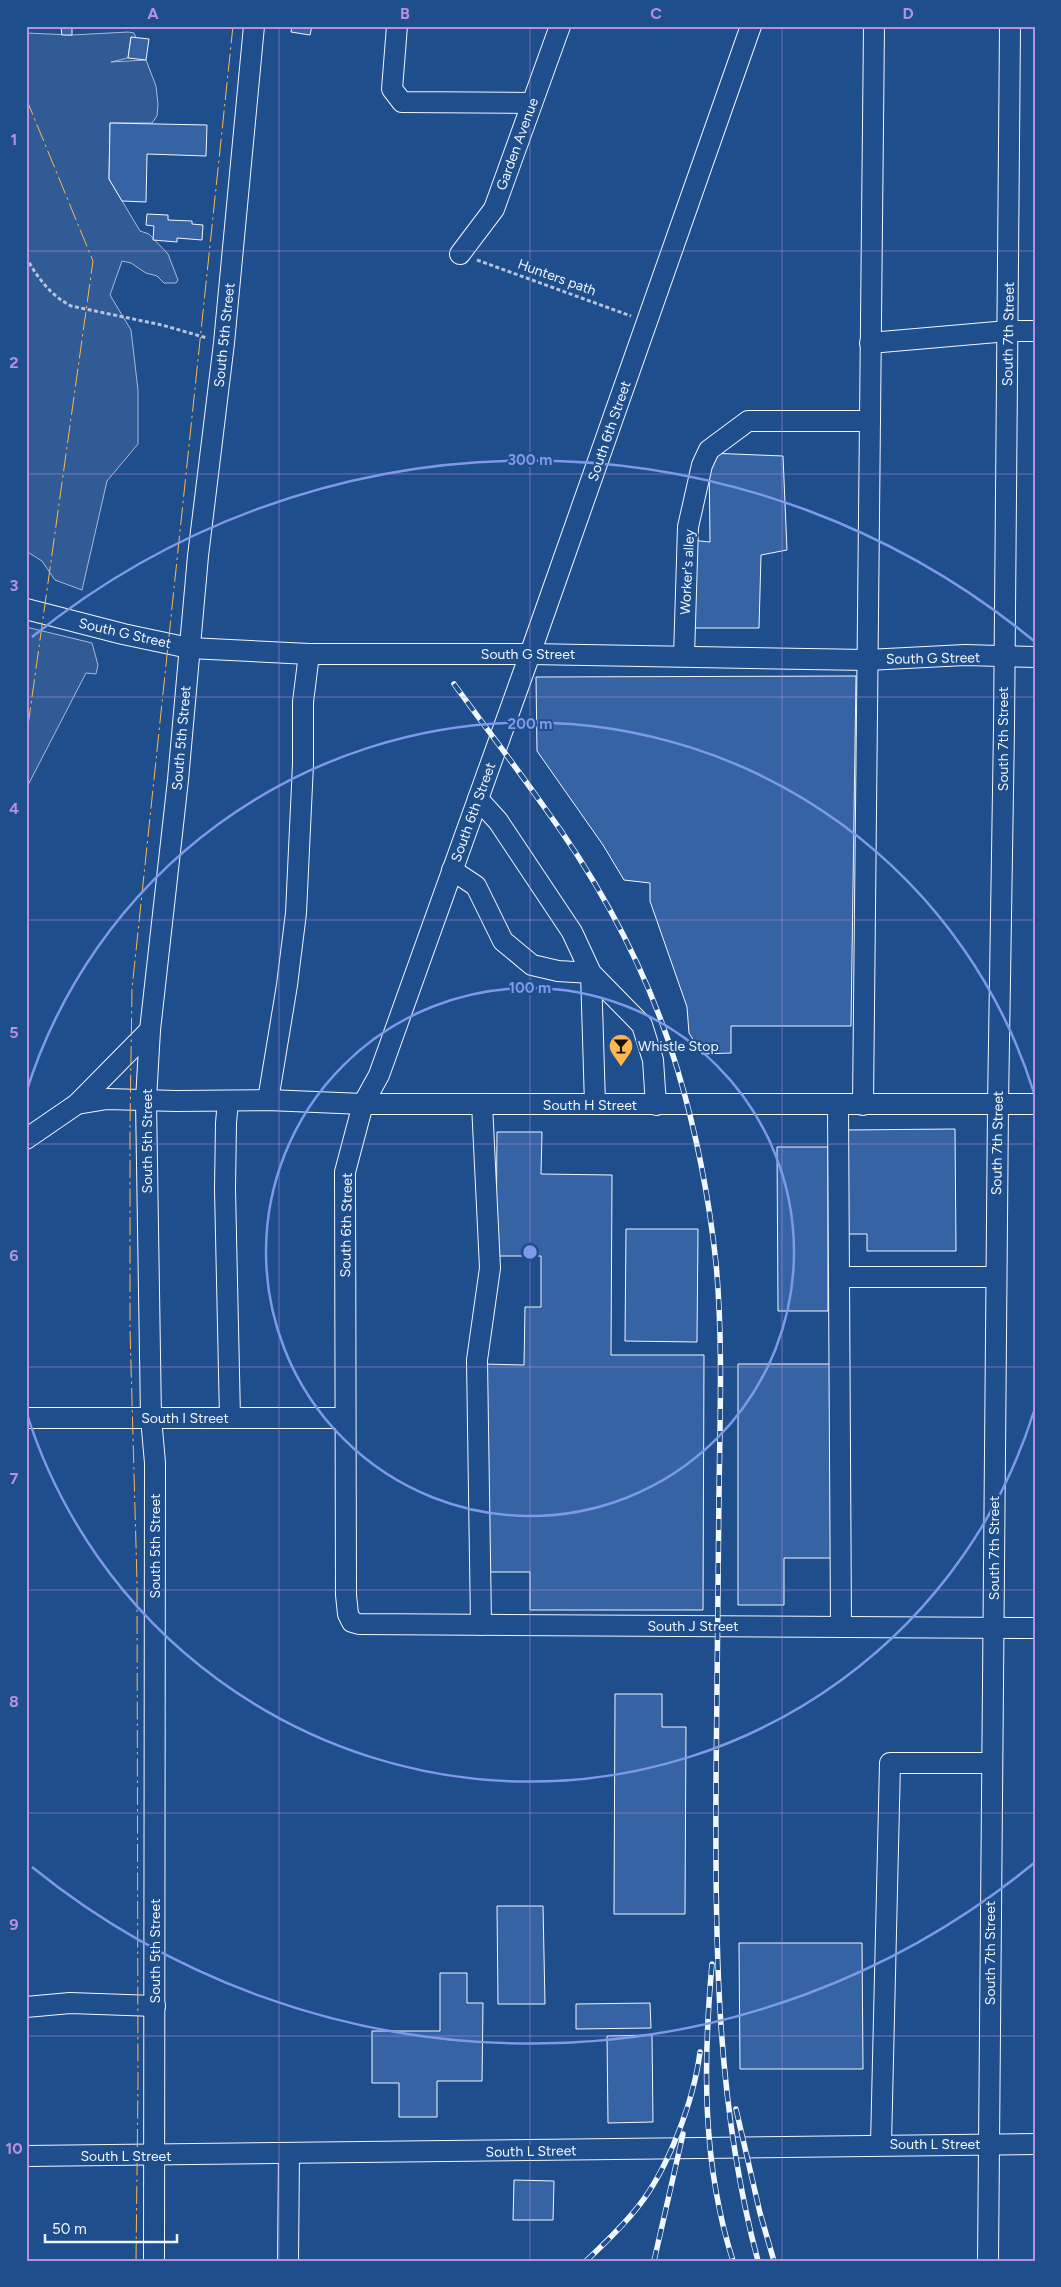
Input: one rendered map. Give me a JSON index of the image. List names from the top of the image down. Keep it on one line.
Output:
{"streets":{"street":["Garden Avenue","South 7th Street","South 5th Street","South 6th Street","Worker's alley","South G Street","South H Street","South I Street","South J Street","South L Street"],"path":["Hunters path"]},"crossings":[["Garden Avenue","Hunters path"],["Hunters path","South 6th Street"],["South 7th Street","South G Street"],["South 7th Street","South H Street"],["South 7th Street","South J Street"],["South 7th Street","South L Street"],["South 5th Street","South G Street"],["South 5th Street","South H Street"],["South 5th Street","South I Street"],["South 5th Street","South L Street"],["South 6th Street","South G Street"],["South 6th Street","South H Street"],["South 6th Street","South I Street"],["South 6th Street","South J Street"],["Worker's alley","South G Street"]],"places":{"bar":["Whistle Stop"]},"scale_bar":"50 m","grid":{"columns":["A","B","C","D"],"rows":["1","2","3","4","5","6","7","8","9","10"]},"rings":["300 m","200 m","100 m"]}
